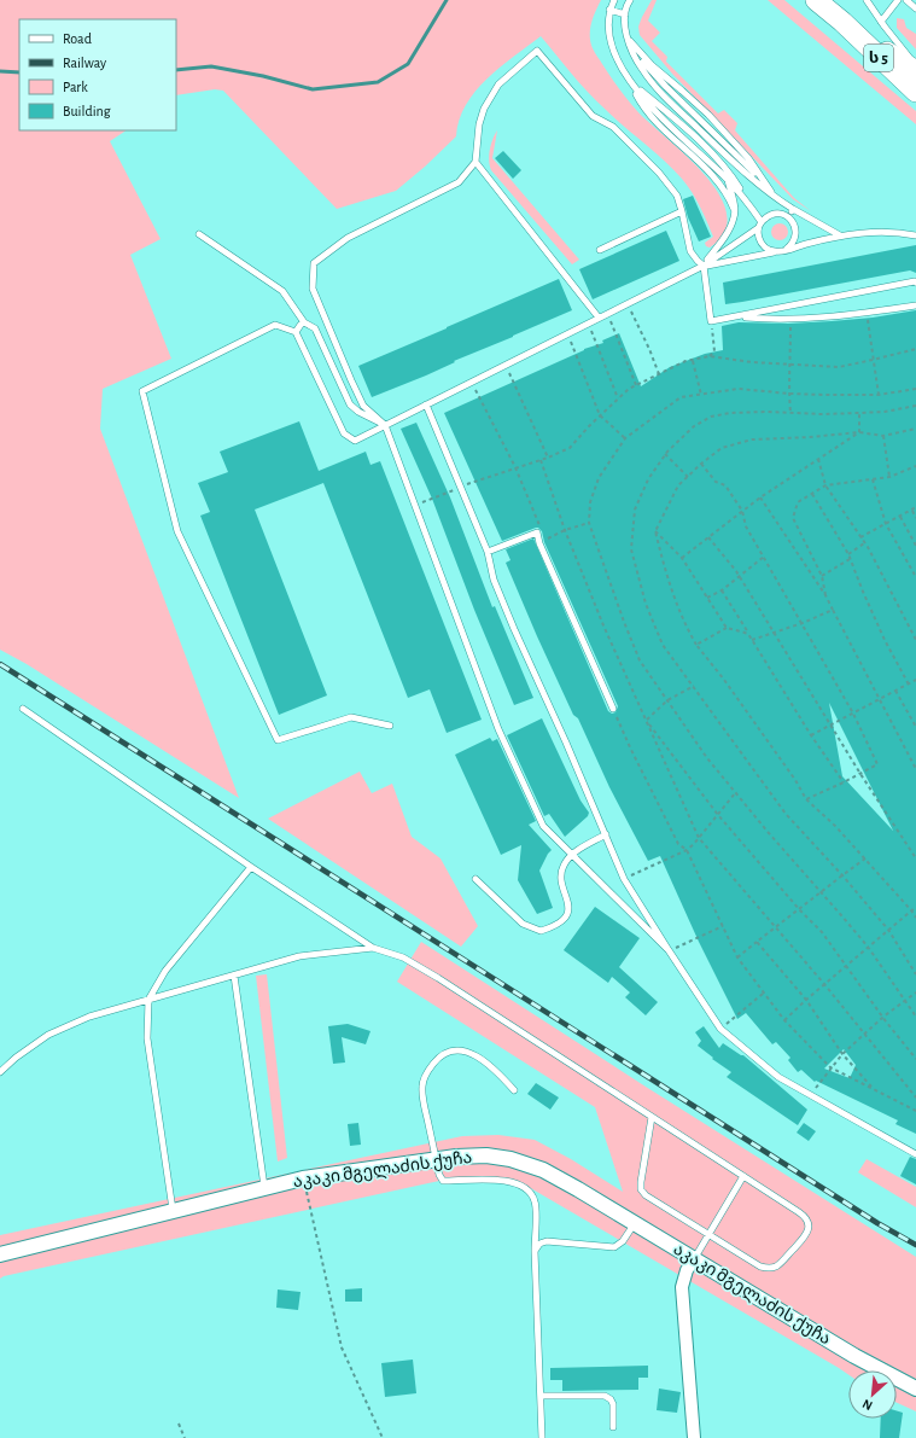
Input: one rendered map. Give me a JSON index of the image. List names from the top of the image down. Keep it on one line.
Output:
{"streets":{"highway":["ს 5"],"street":["აკაკი მგელაძის ქუჩა"]},"legend":["Road","Railway","Park","Building"],"north":"bottom left"}
